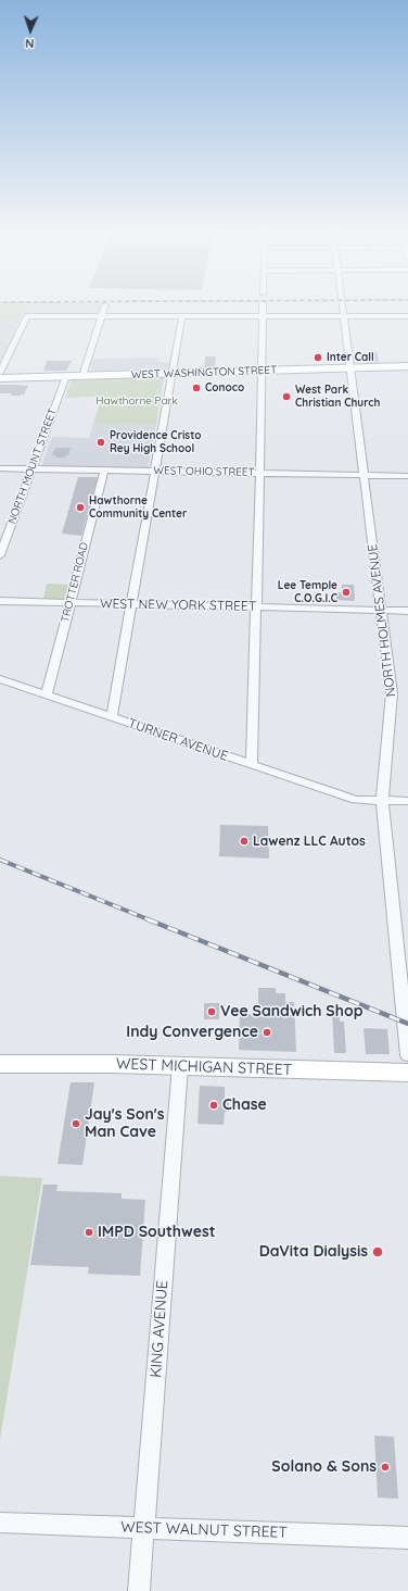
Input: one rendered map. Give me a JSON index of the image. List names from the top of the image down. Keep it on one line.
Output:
{"streets":{"main road":["WEST WASHINGTON STREET","WEST MICHIGAN STREET"],"street":["NORTH MOUNT STREET","WEST OHIO STREET","TROTTER ROAD","WEST NEW YORK STREET","NORTH HOLMES AVENUE","TURNER AVENUE","KING AVENUE","WEST WALNUT STREET"]},"crossings":[["WEST WASHINGTON STREET","NORTH MOUNT STREET"],["WEST WASHINGTON STREET","NORTH HOLMES AVENUE"],["NORTH MOUNT STREET","WEST OHIO STREET"],["WEST OHIO STREET","TROTTER ROAD"],["WEST OHIO STREET","NORTH HOLMES AVENUE"],["TROTTER ROAD","WEST NEW YORK STREET"],["TROTTER ROAD","TURNER AVENUE"],["WEST NEW YORK STREET","NORTH HOLMES AVENUE"],["NORTH HOLMES AVENUE","TURNER AVENUE"],["WEST MICHIGAN STREET","KING AVENUE"],["KING AVENUE","WEST WALNUT STREET"]],"parks":["Hawthorne Park"],"places":["Inter Call","Conoco","West Park Christian Church","Providence Cristo Rey High School","Hawthorne Community Center","Lee Temple C.O.G.I.C","Lawenz LLC Autos","Vee Sandwich Shop","Indy Convergence","Chase","Jay's Son's Man Cave","IMPD Southwest","DaVita Dialysis","Solano & Sons"],"north":"bottom"}
